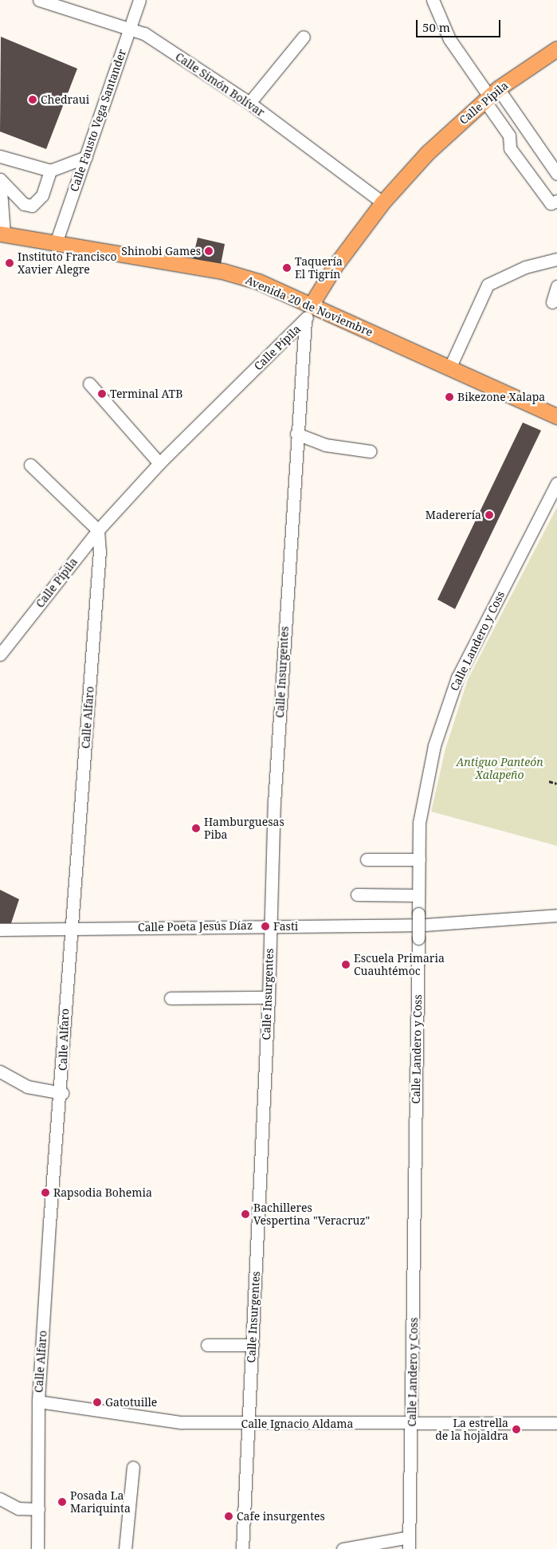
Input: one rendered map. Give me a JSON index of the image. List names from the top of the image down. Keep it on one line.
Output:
{"streets":{"main road":["Calle Pípila","Avenida 20 de Noviembre"],"street":["Calle Simón Bolívar","Calle Fausto Vega Santander","Calle Landero y Coss","Calle Insurgentes","Calle Alfaro","Calle Poeta Jesús Díaz","Calle Ignacio Aldama"]},"crossings":[["Calle Simón Bolívar","Calle Pípila"],["Calle Simón Bolívar","Calle Fausto Vega Santander"],["Calle Pípila","Avenida 20 de Noviembre"],["Calle Pípila","Calle Insurgentes"],["Calle Pípila","Calle Alfaro"],["Calle Fausto Vega Santander","Avenida 20 de Noviembre"],["Calle Landero y Coss","Calle Ignacio Aldama"],["Calle Insurgentes","Calle Poeta Jesús Díaz"],["Calle Insurgentes","Calle Ignacio Aldama"],["Calle Alfaro","Calle Poeta Jesús Díaz"],["Calle Alfaro","Calle Ignacio Aldama"]],"parks":["Antiguo Panteón Xalapeño"],"places":["Chedraui","Shinobi Games","Instituto Francisco Xavier Alegre","Taquería El Tigrín","Terminal ATB","Bikezone Xalapa","Maderería","Hamburguesas Piba","Fasti","Escuela Primaria Cuauhtémoc","Rapsodia Bohemia","Bachilleres Vespertina \"Veracruz\"","Gatotuille","La estrella de la hojaldra","Posada La Mariquinta","Cafe insurgentes"],"scale_bar":"50 m"}
